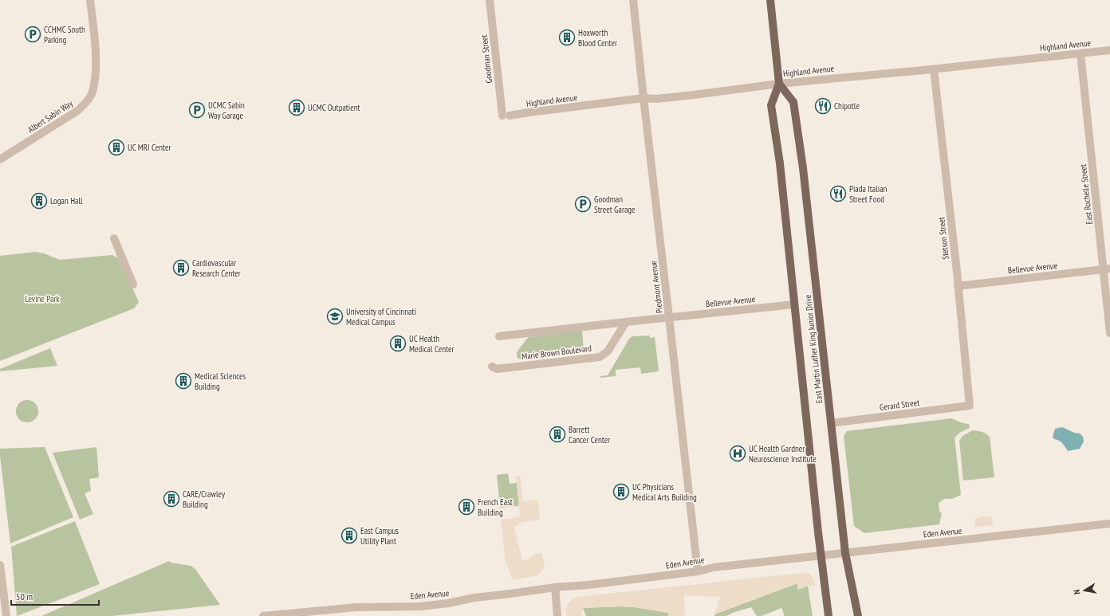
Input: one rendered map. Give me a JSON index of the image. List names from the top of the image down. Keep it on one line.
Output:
{"streets":{"main road":["East Martin Luther King Junior Drive"],"street":["Highland Avenue","Goodman Street","Albert Sabin Way","East Rochelle Street","Stetson Street","Bellevue Avenue","Piedmont Avenue","Marie Brown Boulevard","Gerard Street","Eden Avenue"]},"crossings":[["Highland Avenue","Goodman Street"],["Highland Avenue","East Rochelle Street"],["Highland Avenue","Stetson Street"],["Highland Avenue","Piedmont Avenue"],["Highland Avenue","East Martin Luther King Junior Drive"],["East Rochelle Street","Bellevue Avenue"],["Stetson Street","Bellevue Avenue"],["Stetson Street","Gerard Street"],["Bellevue Avenue","Piedmont Avenue"],["Bellevue Avenue","East Martin Luther King Junior Drive"],["Piedmont Avenue","Eden Avenue"],["East Martin Luther King Junior Drive","Gerard Street"],["East Martin Luther King Junior Drive","Eden Avenue"]],"parks":["Levine Park"],"places":{"parking":["CCHMC South Parking","UCMC Sabin Way Garage","Goodman Street Garage"],"building":["Hoxworth Blood Center","UCMC Outpatient","UC MRI Center","Logan Hall","Cardiovascular Research Center","UC Health Medical Center","Medical Sciences Building","Barrett Cancer Center","UC Physicians Medical Arts Building","CARE/Crawley Building","French East Building","East Campus Utility Plant"],"restaurant":["Chipotle","Piada Italian Street Food"],"school or university":["University of Cincinnati Medical Campus"],"hospital":["UC Health Gardner Neuroscience Institute"]},"scale_bar":"50 m","north":"left"}
